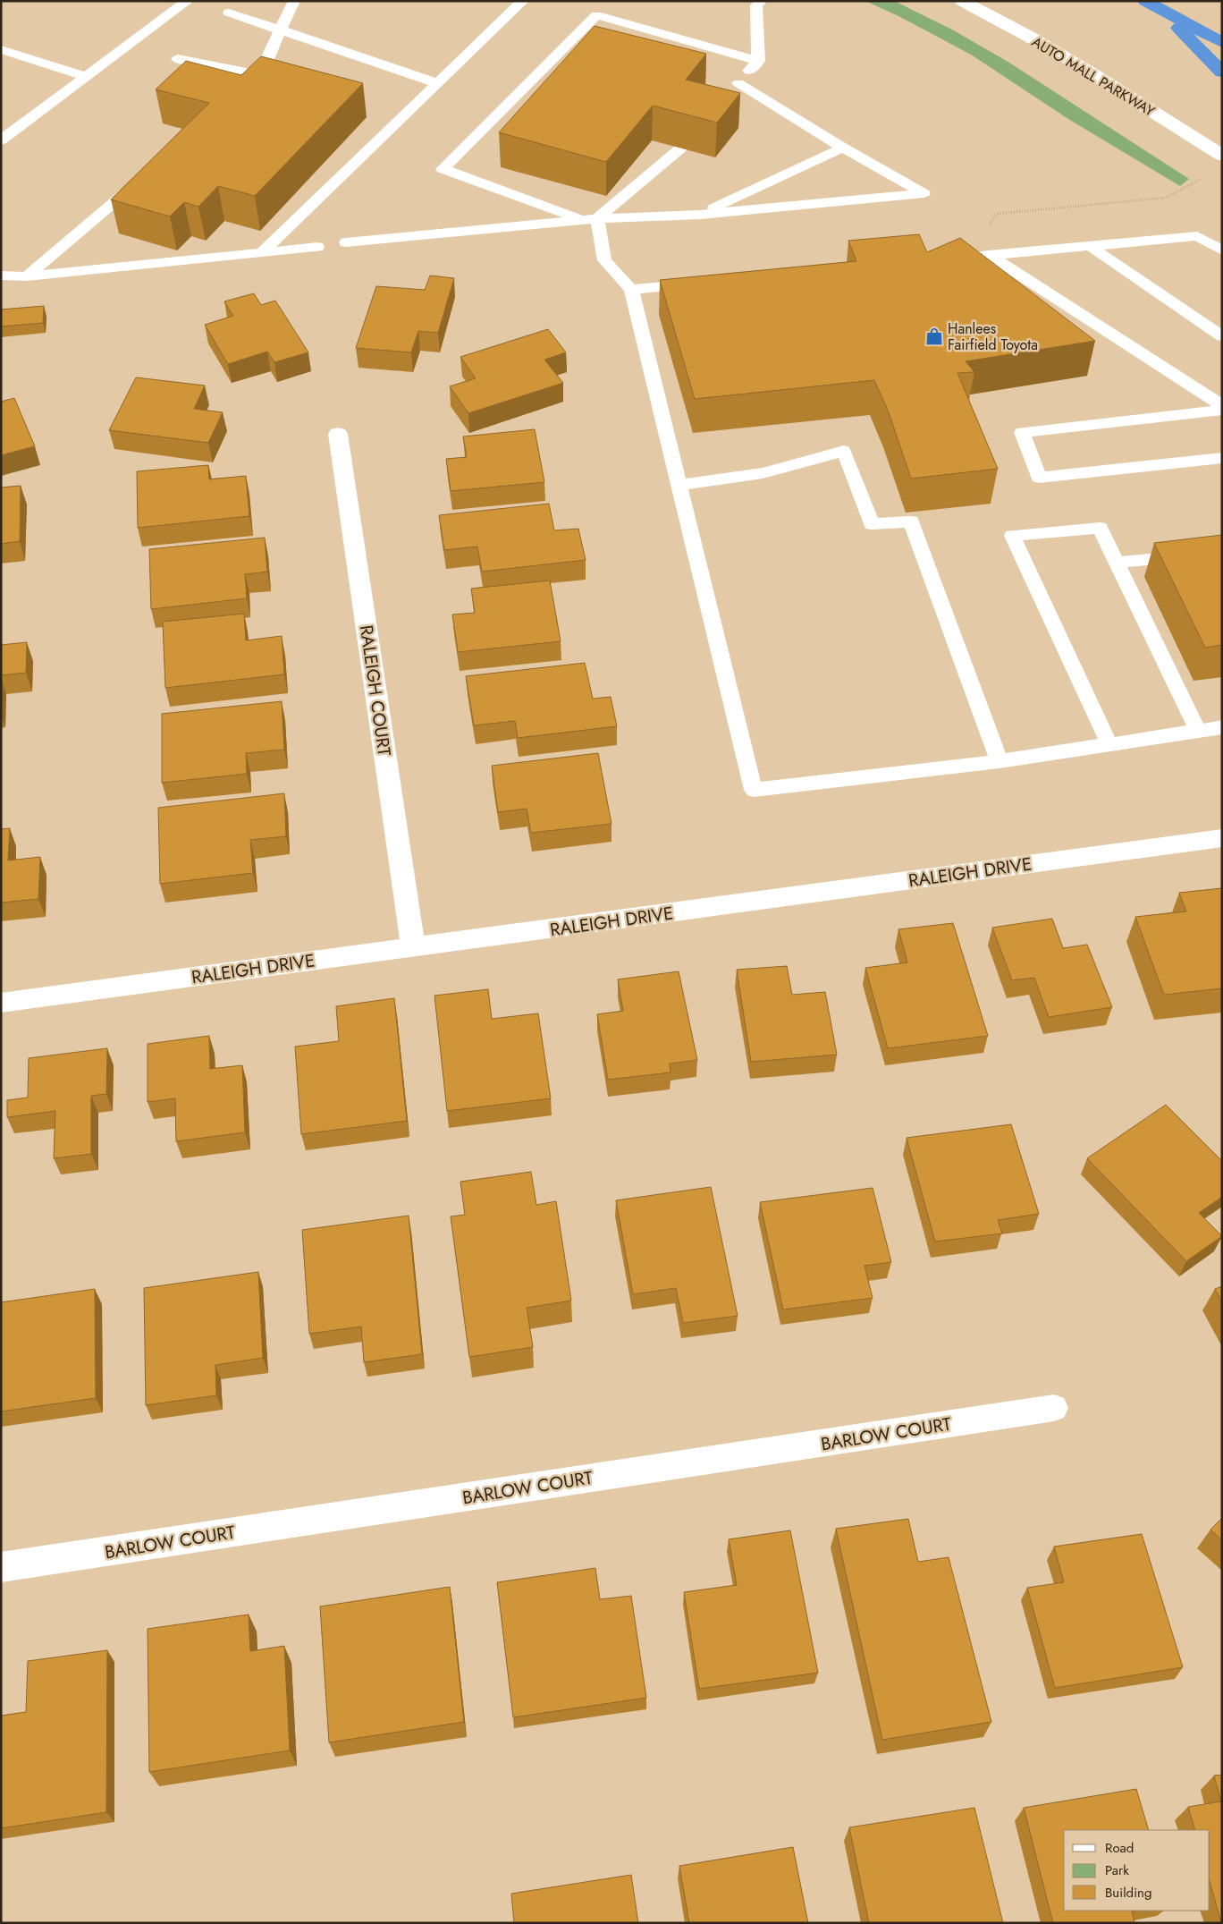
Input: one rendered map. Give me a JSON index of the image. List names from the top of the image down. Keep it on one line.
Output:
{"streets":{"street":["AUTO MALL PARKWAY","RALEIGH COURT","RALEIGH DRIVE","BARLOW COURT"]},"crossings":[["RALEIGH COURT","RALEIGH DRIVE"]],"places":{"shop":["Hanlees Fairfield Toyota"]},"legend":["Road","Park","Building"]}
